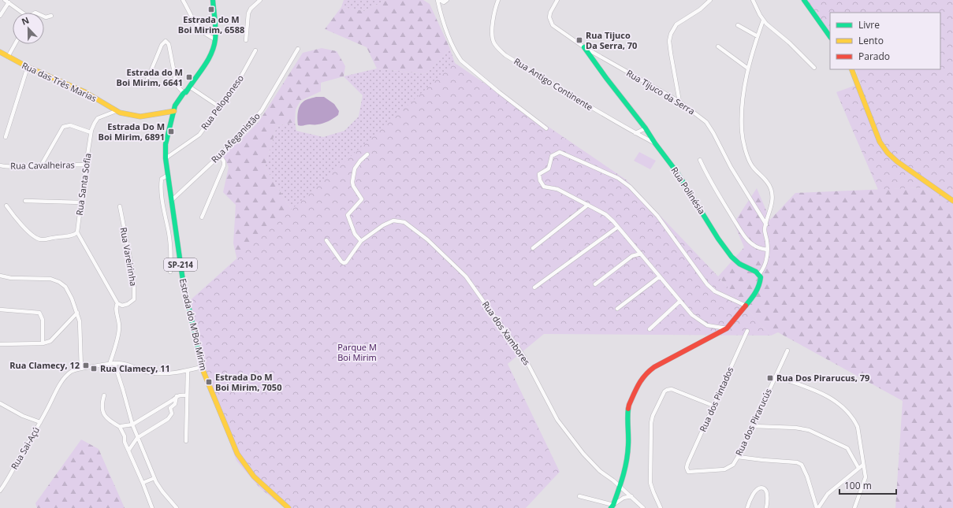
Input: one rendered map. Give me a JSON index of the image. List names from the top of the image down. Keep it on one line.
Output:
{"streets":{"street":["Rua das Três Marias","Rua Antigo Continente","Rua Tijuco da Serra","Rua Peloponeso","Rua Afeganistão","Rua Cavalheiras","Rua Santa Sofia","Rua Polinésia","Rua Vareirinha","SP-214","Estrada do M'Boi Mirim","Rua dos Xambores","Rua dos Pintados","Rua dos Pirarucús","Rua Sai-Açú"]},"crossings":[["Rua das Três Marias","Rua Santa Sofia"],["Rua das Três Marias","Estrada do M'Boi Mirim"],["Rua Antigo Continente","Rua Polinésia"],["Rua Tijuco da Serra","Rua Polinésia"],["Rua Peloponeso","Estrada do M'Boi Mirim"],["Rua Afeganistão","Estrada do M'Boi Mirim"],["Rua Cavalheiras","Rua Santa Sofia"],["Rua dos Pintados","Rua dos Pirarucús"]],"parks":["Parque M Boi Mirim"],"places":{"transit":["Estrada do M Boi Mirim, 6588","Rua Tijuco Da Serra, 70","Estrada do M Boi Mirim, 6641","Estrada Do M Boi Mirim, 6891","Rua Clamecy, 12","Rua Clamecy, 11","Rua Dos Pirarucus, 79","Estrada Do M Boi Mirim, 7050"]},"legend":["Livre","Lento","Parado"],"scale_bar":"100 m","north":"top"}
